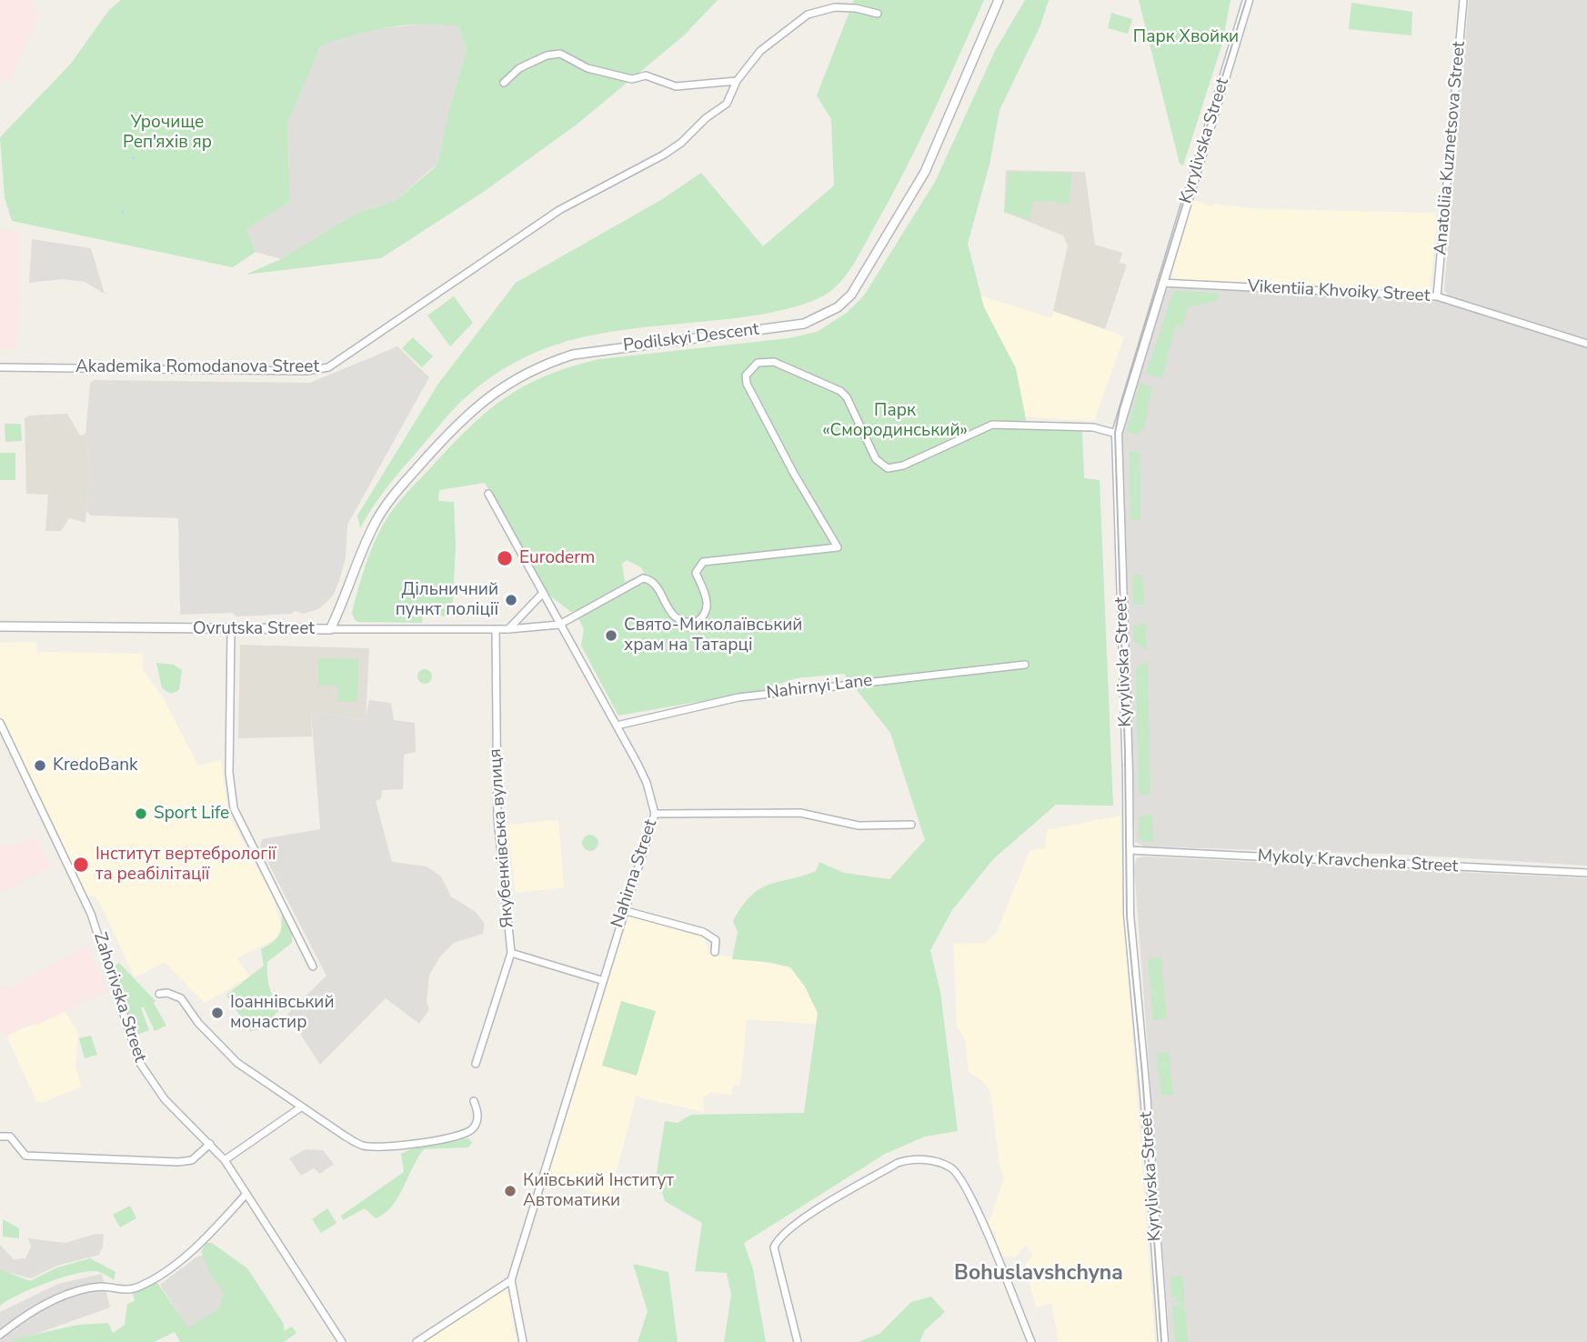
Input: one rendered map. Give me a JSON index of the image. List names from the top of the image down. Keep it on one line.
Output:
{"streets":{"main road":["Kyrylivska Street"],"street":["Anatoliia Kuznetsova Street","Vikentiia Khvoiky Street","Podilskyi Descent","Akademika Romodanova Street","Ovrutska Street","Nahirnyi Lane","Якубенківська вулиця","Mykoly Kravchenka Street","Nahirna Street","Zahorivska Street"]},"crossings":[["Kyrylivska Street","Vikentiia Khvoiky Street"],["Kyrylivska Street","Mykoly Kravchenka Street"],["Anatoliia Kuznetsova Street","Vikentiia Khvoiky Street"],["Podilskyi Descent","Ovrutska Street"],["Ovrutska Street","Якубенківська вулиця"],["Ovrutska Street","Nahirna Street"],["Nahirnyi Lane","Nahirna Street"],["Якубенківська вулиця","Nahirna Street"]],"districts":["Bohuslavshchyna"],"parks":["Парк Хвойки","Урочище Реп'яхів яр","Парк «Смородинський»"],"places":["Euroderm","Дільничний пункт поліції","Свято-Миколаївський храм на Татарці","KredoBank","Sport Life","Інститут вертебрології та реабілітації","Іоаннівський монастир","Київський Інститут Автоматики"]}
